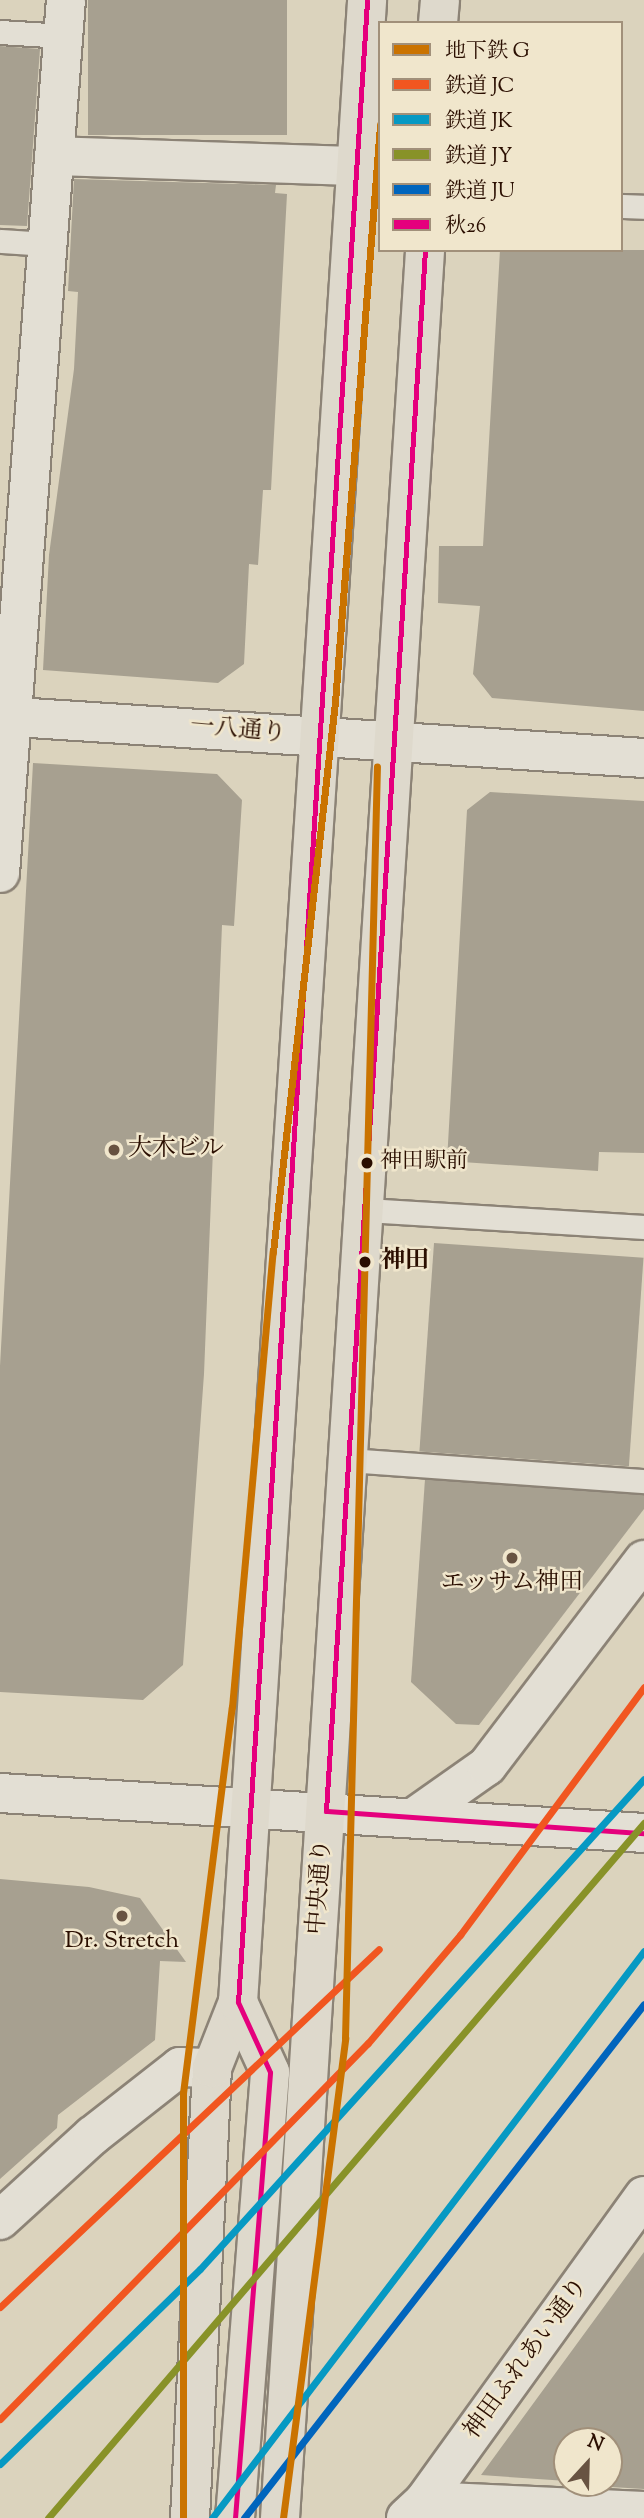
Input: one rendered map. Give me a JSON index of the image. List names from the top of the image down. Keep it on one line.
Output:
{"streets":{"highway":["中央通り"],"street":["一八通り","神田ふれあい通り"]},"crossings":[["一八通り","中央通り"]],"places":["大木ビル","神田駅前","神田","エッサム神田","Dr. Stretch"],"lines":["transit line 秋26","metro line G","rail line JC","rail line JK","rail line JY","rail line JU"],"legend":["地下鉄 G","鉄道 JC","鉄道 JK","鉄道 JY","鉄道 JU","秋26"],"north":"top"}
